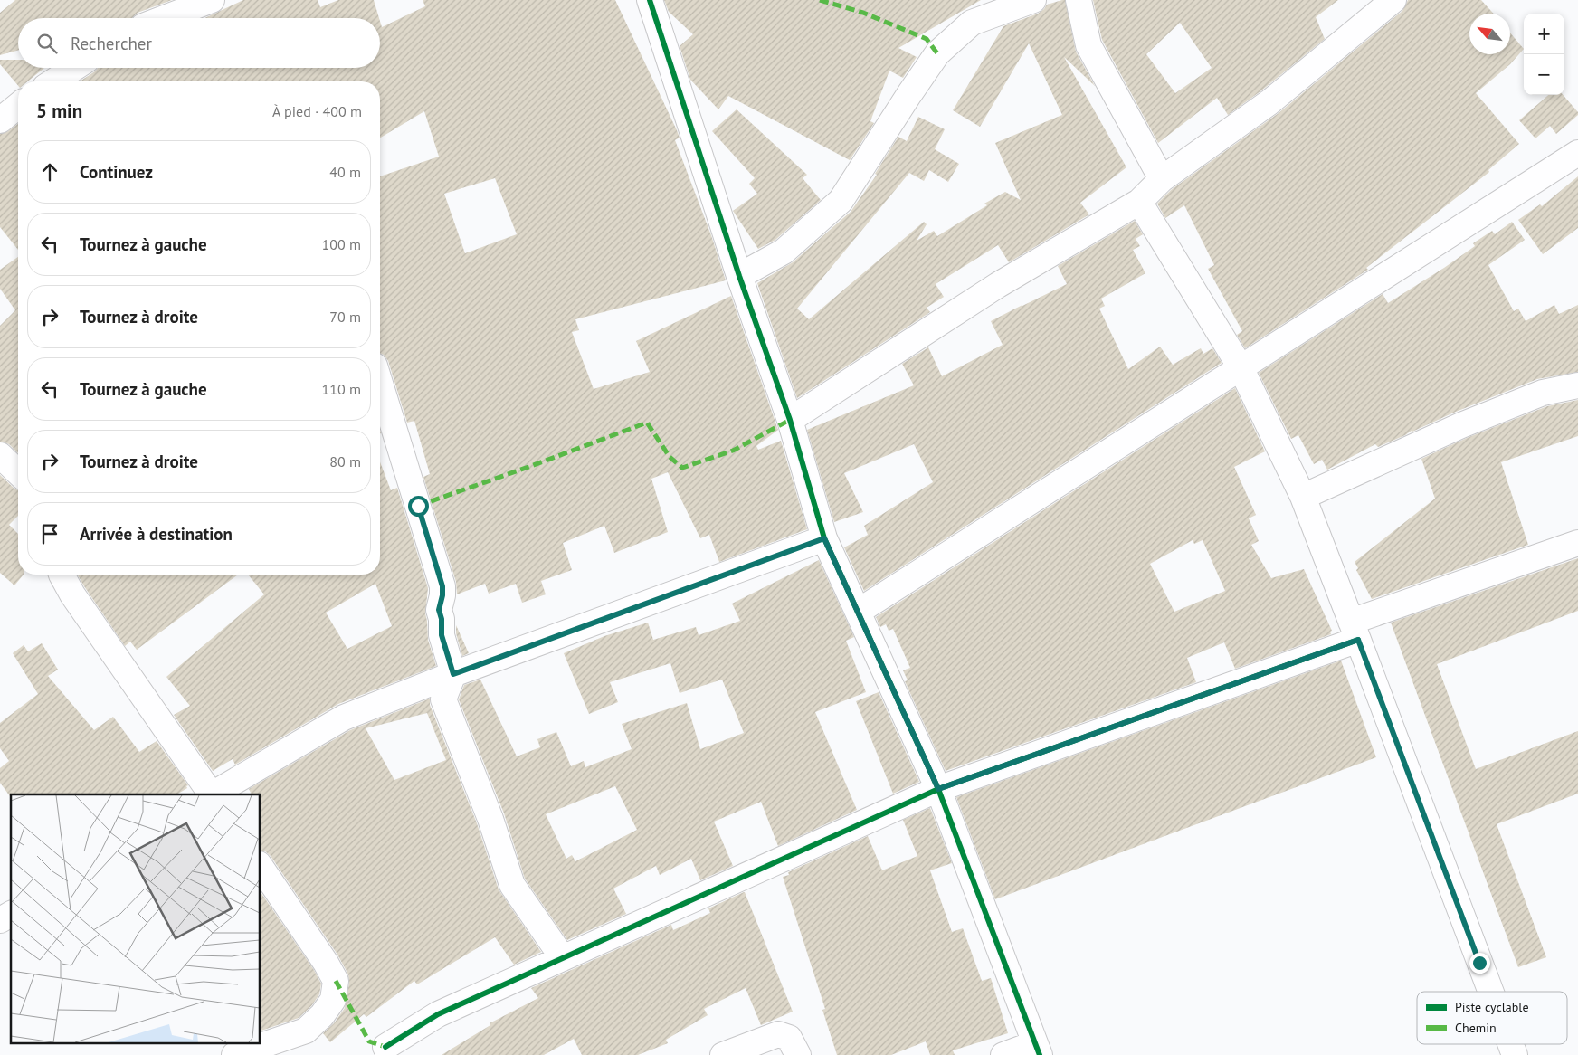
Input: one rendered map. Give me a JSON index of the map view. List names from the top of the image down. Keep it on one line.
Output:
{"legend":["Piste cyclable","Chemin"],"north":"top left","page":{"map_buttons":["+","−"],"search":"Rechercher","heading":["5 min","À pied · 400 m"],"list":[["Continuez","40 m"],["Tournez à gauche","100 m"],["Tournez à droite","70 m"],["Tournez à gauche","110 m"],["Tournez à droite","80 m"],"Arrivée à destination"]}}
